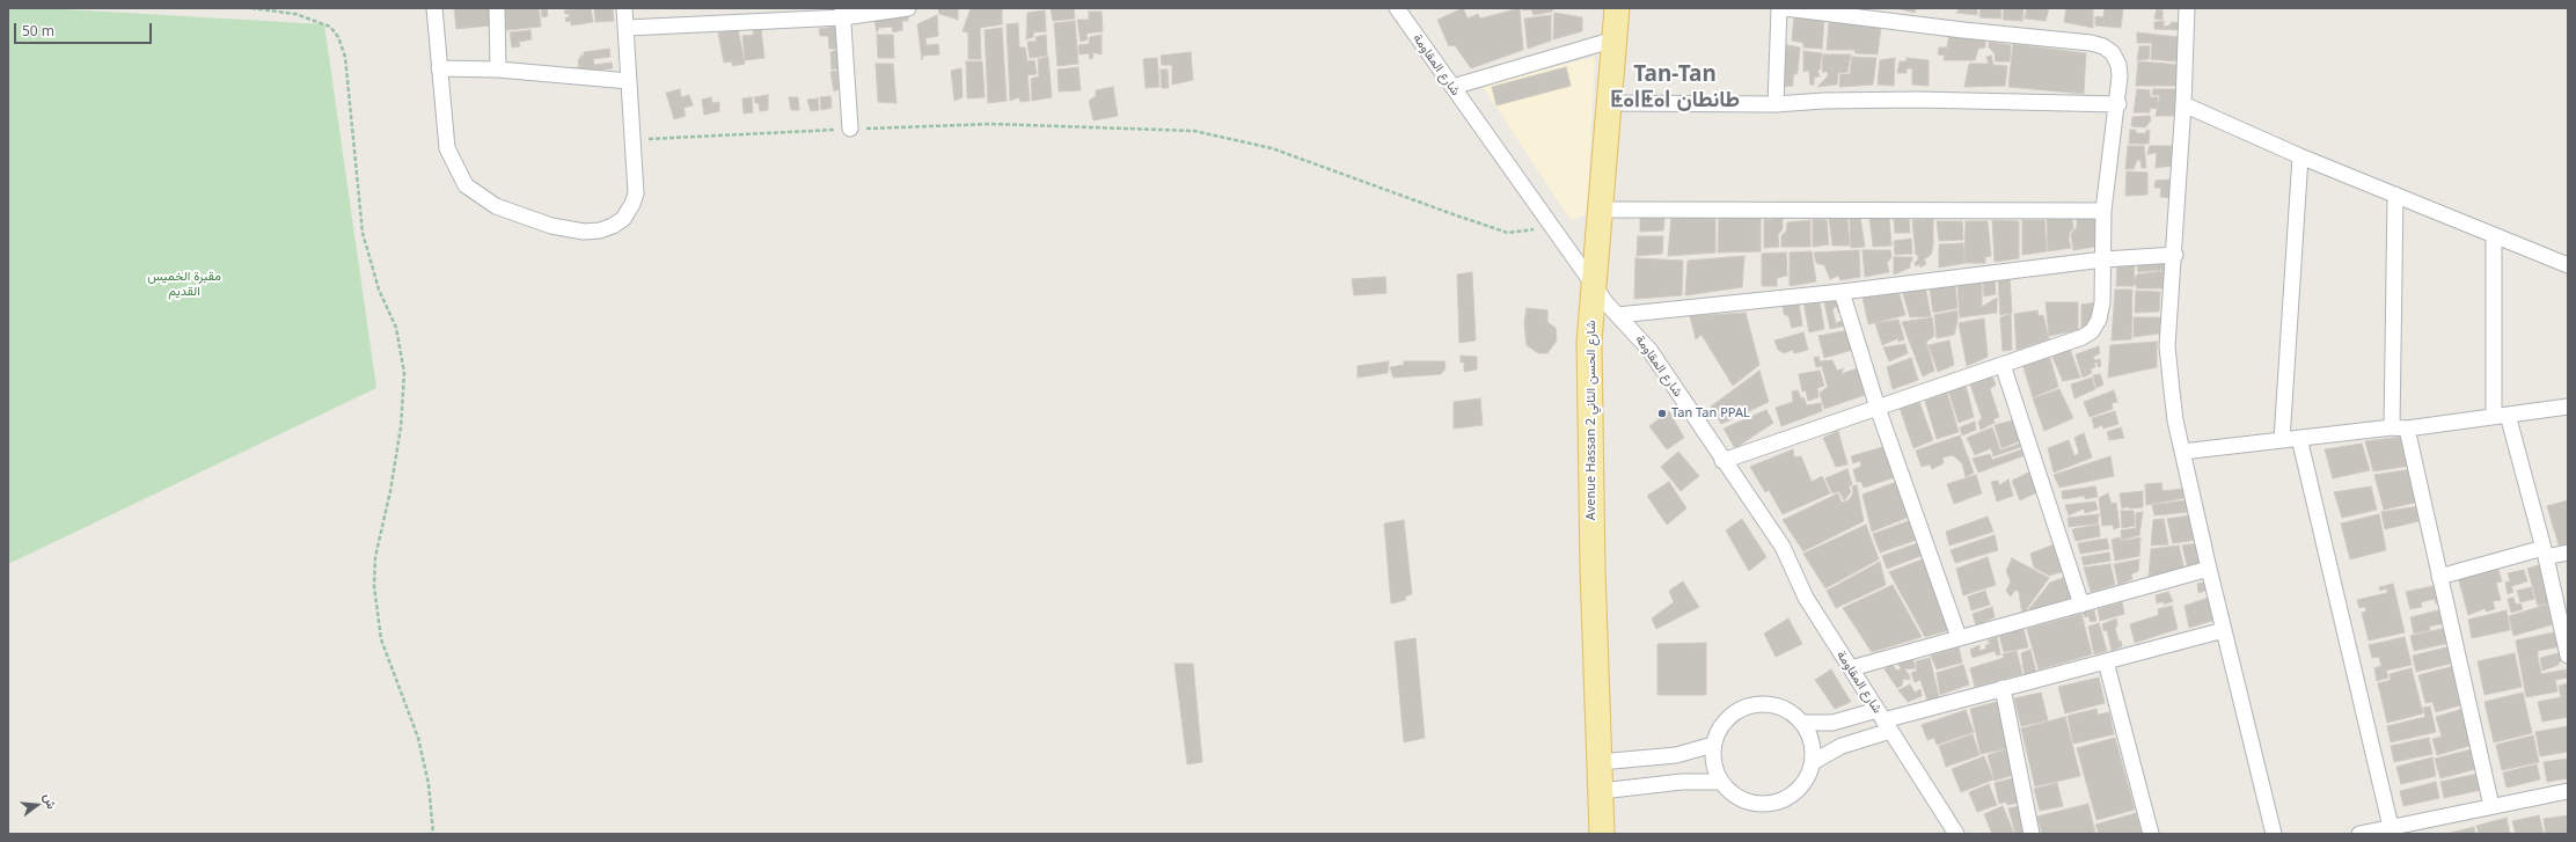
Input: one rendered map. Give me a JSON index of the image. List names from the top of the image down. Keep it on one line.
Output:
{"streets":{"main road":["Avenue Hassan 2 شارع الحسن الثاني"],"street":["شارع المقاومة"]},"crossings":[["شارع المقاومة","Avenue Hassan 2 شارع الحسن الثاني"]],"districts":["Tan-Tan ⵟⴰⵏⵟⴰⵏ طانطان"],"parks":["مقبرة الخميس القديم"],"places":["Tan Tan PPAL"],"scale_bar":"50 m","north":"right"}
